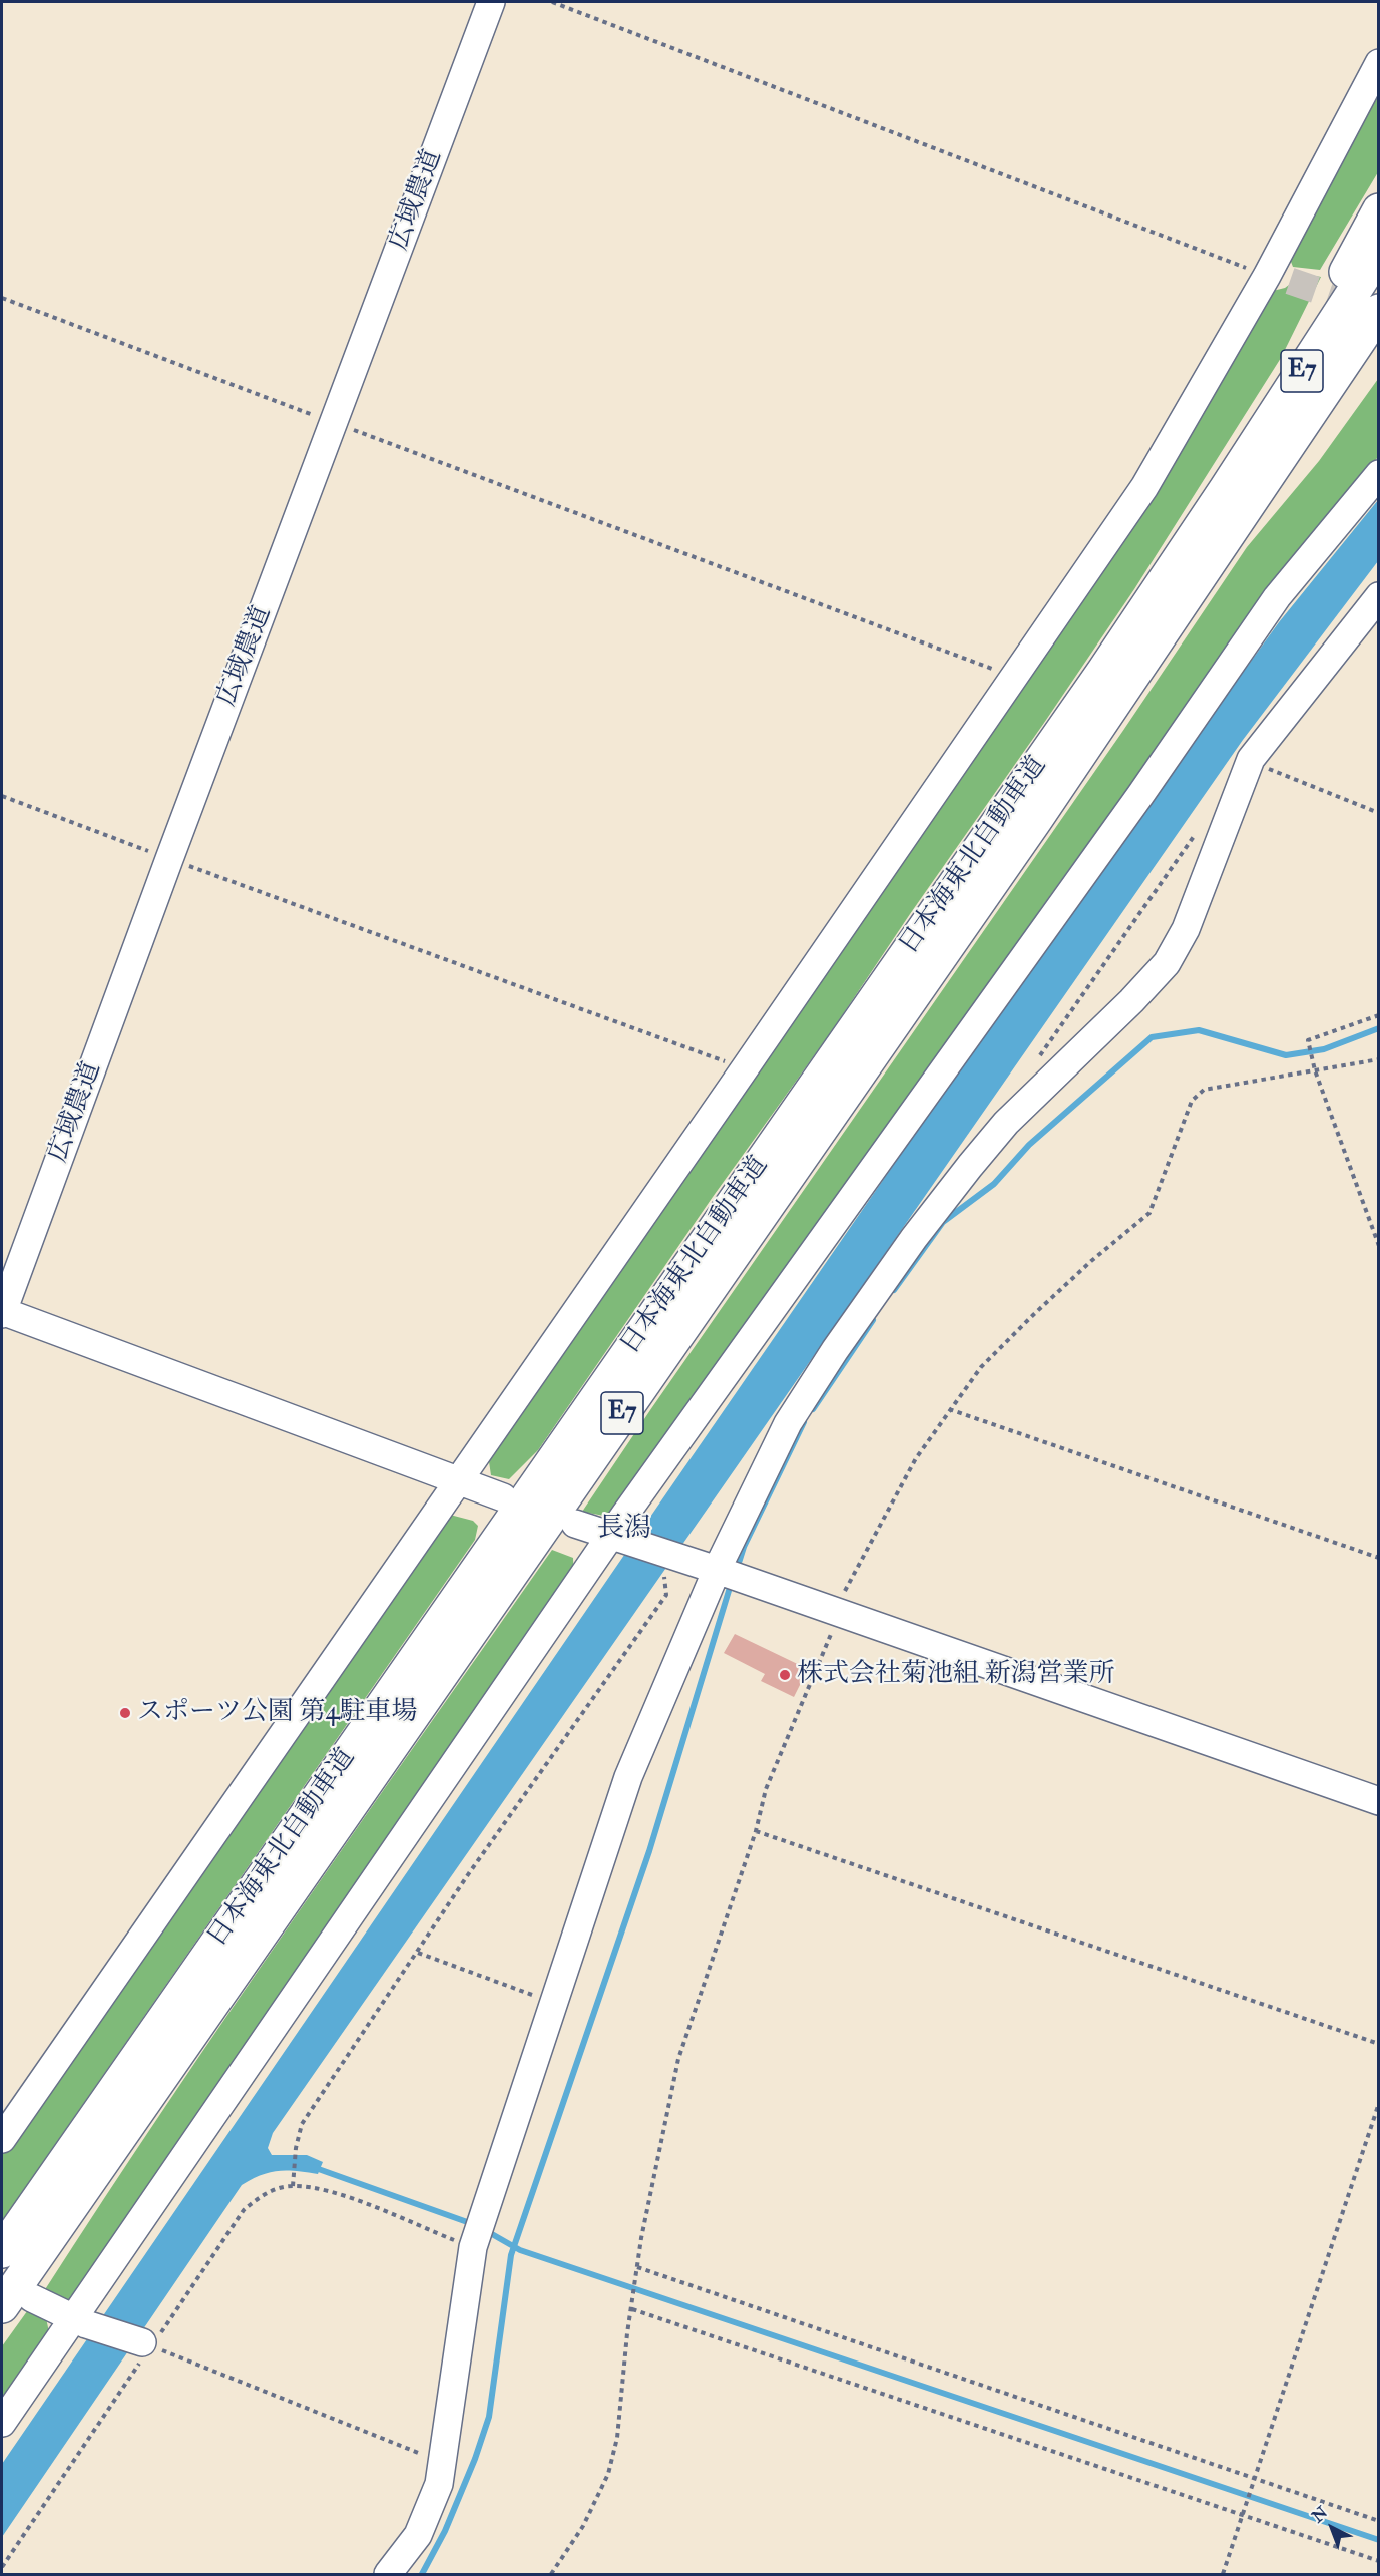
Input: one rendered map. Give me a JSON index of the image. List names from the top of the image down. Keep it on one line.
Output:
{"streets":{"highway":["E7","日本海東北自動車道"],"street":["広域農道"]},"districts":["長潟"],"places":["株式会社菊池組 新潟営業所","スポーツ公園 第4駐車場"],"north":"top left"}
